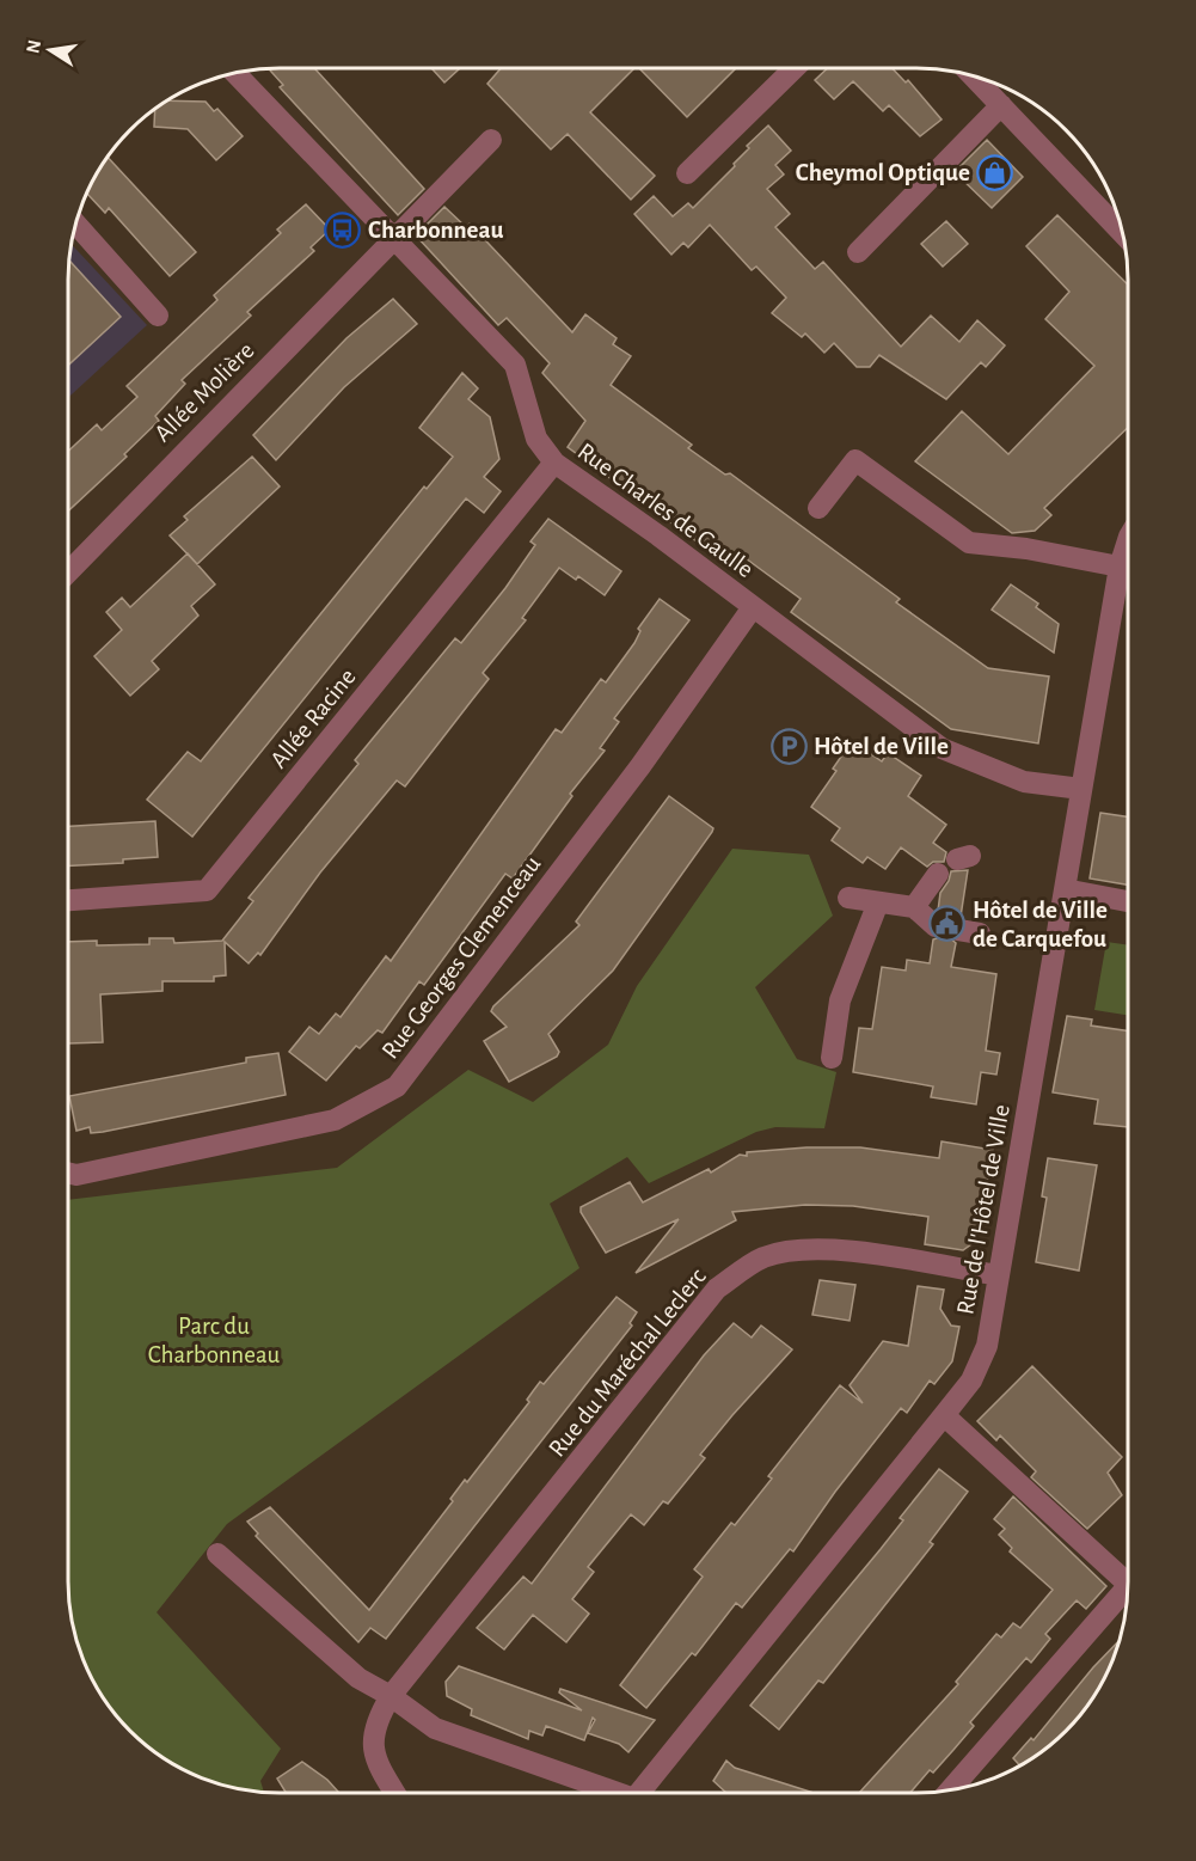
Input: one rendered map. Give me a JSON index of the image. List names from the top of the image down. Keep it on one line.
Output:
{"streets":{"street":["Allée Molière","Rue Charles de Gaulle","Allée Racine","Rue Georges Clemenceau","Rue de l'Hôtel de Ville","Rue du Maréchal Leclerc"]},"crossings":[["Allée Molière","Rue Charles de Gaulle"],["Rue Charles de Gaulle","Allée Racine"],["Rue Charles de Gaulle","Rue Georges Clemenceau"],["Rue Charles de Gaulle","Rue de l'Hôtel de Ville"],["Rue de l'Hôtel de Ville","Rue du Maréchal Leclerc"]],"parks":["Parc du Charbonneau"],"places":{"shop":["Cheymol Optique"],"bus stop":["Charbonneau"],"parking":["Hôtel de Ville"],"public building":["Hôtel de Ville de Carquefou"]},"north":"left"}
